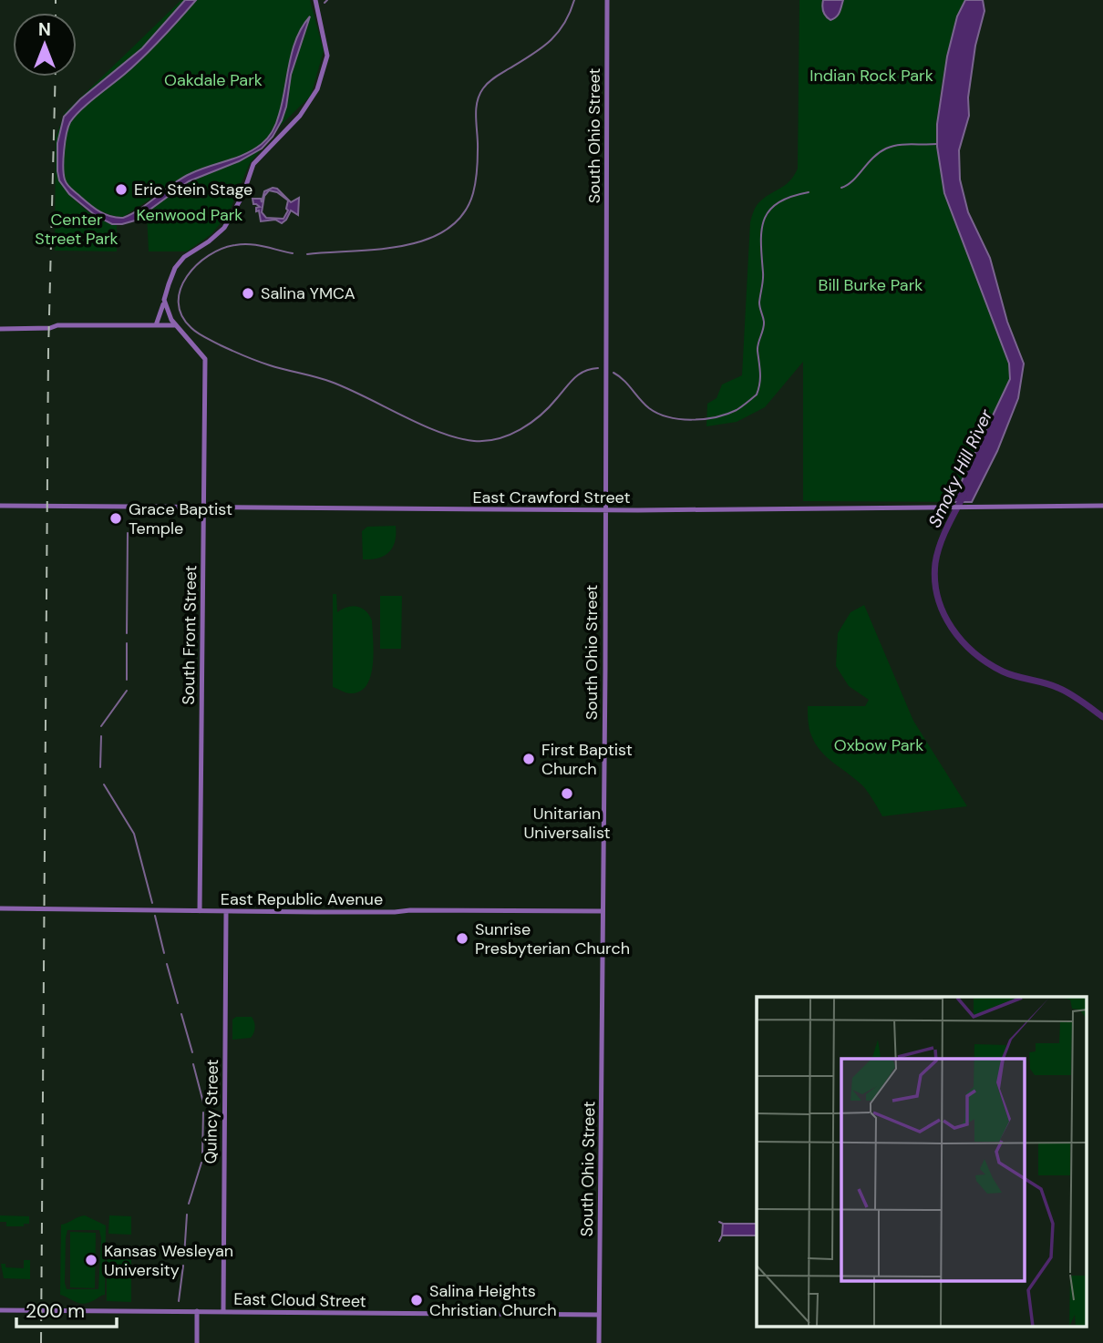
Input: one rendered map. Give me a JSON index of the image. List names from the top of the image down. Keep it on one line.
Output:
{"streets":{"street":["South Ohio Street","East Crawford Street","South Front Street","East Republic Avenue","Quincy Street","East Cloud Street"]},"crossings":[["South Ohio Street","East Crawford Street"],["South Ohio Street","East Republic Avenue"],["South Ohio Street","East Cloud Street"],["East Crawford Street","South Front Street"],["South Front Street","East Republic Avenue"],["East Republic Avenue","Quincy Street"],["Quincy Street","East Cloud Street"]],"water":["Smoky Hill River"],"parks":["Indian Rock Park","Oakdale Park","Kenwood Park","Center Street Park","Bill Burke Park","Oxbow Park"],"places":["Eric Stein Stage","Salina YMCA","Grace Baptist Temple","First Baptist Church","Unitarian Universalist","Sunrise Presbyterian Church","Kansas Wesleyan University","Salina Heights Christian Church"],"scale_bar":"200 m","north":"top"}
